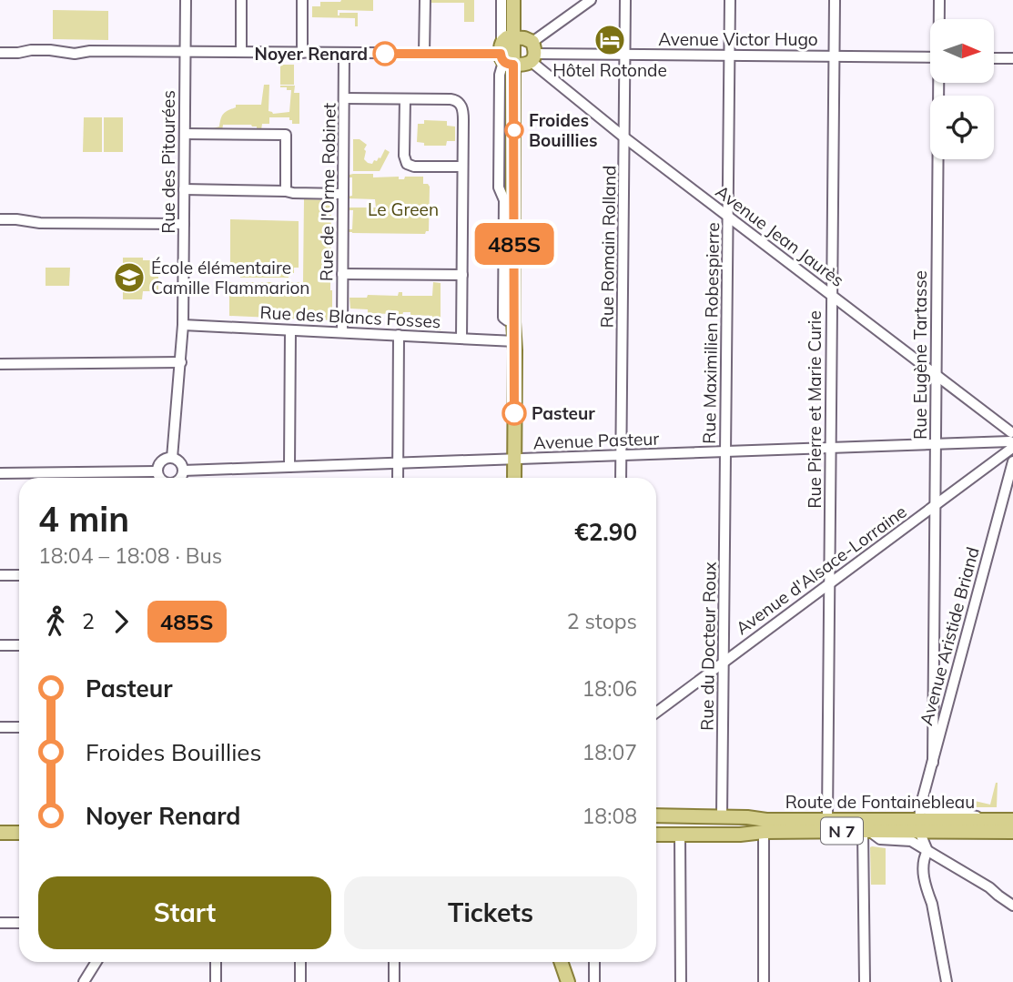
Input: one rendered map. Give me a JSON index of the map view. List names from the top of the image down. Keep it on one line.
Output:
{"streets":{"main road":["Route de Fontainebleau","N 7"],"street":["Avenue Victor Hugo","Rue des Pitourées","Rue de l'Orme Robinet","Avenue Jean Jaurès","Rue Romain Rolland","Rue des Blancs Fosses","Rue Maximilien Robespierre","Rue Eugène Tartasse","Rue Pierre et Marie Curie","Avenue Pasteur","Avenue d'Alsace-Lorraine","Avenue Aristide Briand","Rue du Docteur Roux"]},"crossings":[["Avenue Victor Hugo","Rue des Pitourées"],["Avenue Victor Hugo","Rue de l'Orme Robinet"],["Avenue Victor Hugo","Avenue Jean Jaurès"],["Avenue Victor Hugo","Rue Romain Rolland"],["Avenue Victor Hugo","Rue Maximilien Robespierre"],["Avenue Victor Hugo","Rue Pierre et Marie Curie"],["Rue des Pitourées","Rue des Blancs Fosses"],["Rue de l'Orme Robinet","Rue des Blancs Fosses"],["Avenue Jean Jaurès","Rue Romain Rolland"],["Avenue Jean Jaurès","Rue Maximilien Robespierre"],["Avenue Jean Jaurès","Rue Eugène Tartasse"],["Avenue Jean Jaurès","Rue Pierre et Marie Curie"],["Avenue Jean Jaurès","Avenue Pasteur"],["Avenue Jean Jaurès","Avenue d'Alsace-Lorraine"],["Rue Romain Rolland","Avenue Pasteur"],["Rue Maximilien Robespierre","Avenue Pasteur"],["Rue Maximilien Robespierre","Rue du Docteur Roux"],["Rue Eugène Tartasse","Avenue Pasteur"],["Rue Eugène Tartasse","Avenue d'Alsace-Lorraine"],["Rue Eugène Tartasse","Avenue Aristide Briand"],["Rue Pierre et Marie Curie","Avenue Pasteur"],["Rue Pierre et Marie Curie","Avenue d'Alsace-Lorraine"],["Rue Pierre et Marie Curie","Route de Fontainebleau"],["Avenue Pasteur","Avenue d'Alsace-Lorraine"],["Avenue d'Alsace-Lorraine","Rue du Docteur Roux"],["Avenue Aristide Briand","Route de Fontainebleau"],["Avenue Aristide Briand","N 7"],["Rue du Docteur Roux","Route de Fontainebleau"],["Rue du Docteur Roux","N 7"],["Route de Fontainebleau","N 7"]],"parks":["Le Green"],"places":{"hotel":["Hôtel Rotonde"],"other":["Noyer Renard","Froides Bouillies","Pasteur"],"school or university":["École élémentaire Camille Flammarion"]},"lines":["bus line 485S"],"north":"right","page":{"on_map":"485S","heading":["4 min","18:04 – 18:08 · Bus","€2.90"],"legs":["2","485S","2 stops"],"list":[{"name":"Pasteur","value":"18:06"},{"name":"Froides Bouillies","value":"18:07"},{"name":"Noyer Renard","value":"18:08"}],"buttons":["Start","Tickets"]}}
